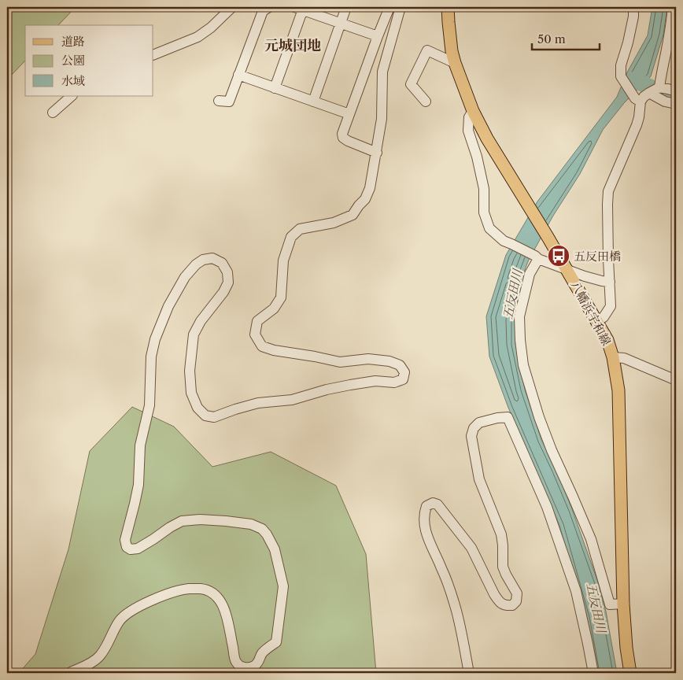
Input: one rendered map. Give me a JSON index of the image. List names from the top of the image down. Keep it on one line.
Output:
{"streets":{"main road":["八幡浜宇和線"]},"districts":["元城団地"],"water":["五反田川"],"places":{"bus stop":["五反田橋"]},"legend":["道路","公園","水域"],"scale_bar":"50 m"}
